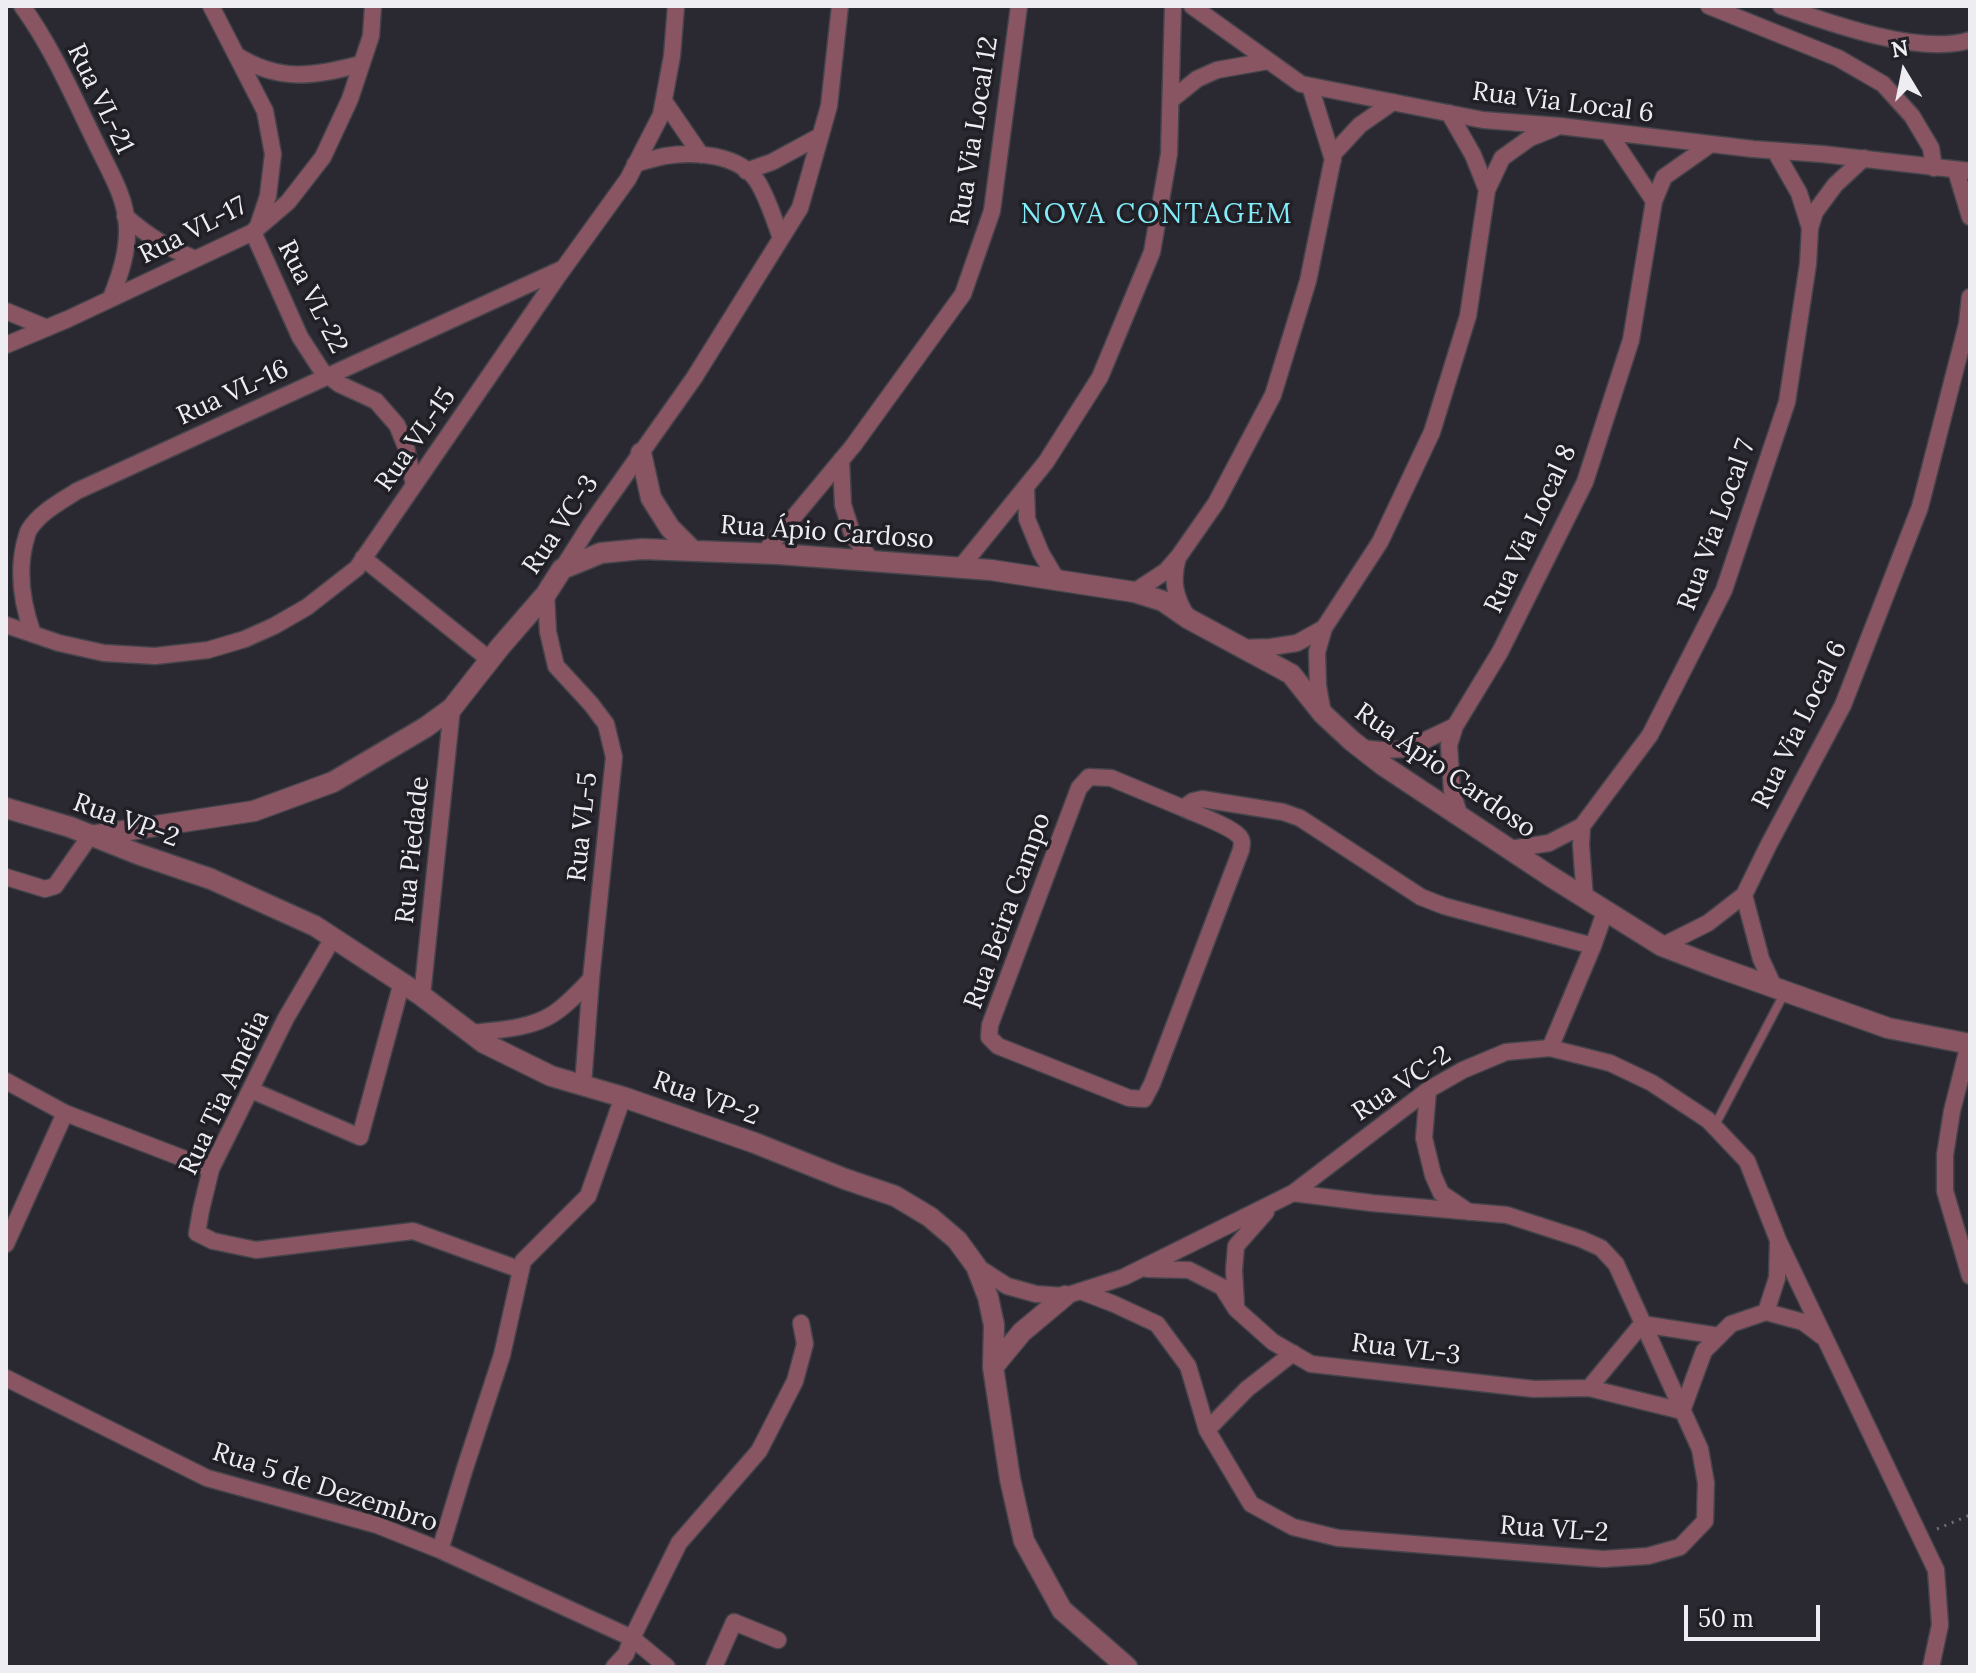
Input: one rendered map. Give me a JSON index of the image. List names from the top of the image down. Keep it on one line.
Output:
{"streets":{"street":["Rua VL-21","Rua Via Local 6","Rua Via Local 12","Rua VL-17","Rua VL-22","Rua VL-16","Rua VL-15","Rua VC-3","Rua Via Local 7","Rua Via Local 8","Rua Ápio Cardoso","Rua VP-2","Rua VL-5","Rua Piedade","Rua Beira Campo","Rua VC-2","Rua Tia Amélia","Rua VL-3","Rua 5 de Dezembro","Rua VL-2"]},"crossings":[["Rua VL-21","Rua VL-17"],["Rua Via Local 6","Rua Via Local 7"],["Rua Via Local 6","Rua Via Local 8"],["Rua Via Local 6","Rua Ápio Cardoso"],["Rua Via Local 12","Rua Ápio Cardoso"],["Rua VL-17","Rua VL-22"],["Rua VL-22","Rua VL-16"],["Rua VL-22","Rua VL-15"],["Rua VL-16","Rua VL-15"],["Rua VC-3","Rua Ápio Cardoso"],["Rua VC-3","Rua VP-2"],["Rua VC-3","Rua VL-5"],["Rua VC-3","Rua Piedade"],["Rua Via Local 7","Rua Ápio Cardoso"],["Rua Via Local 8","Rua Ápio Cardoso"],["Rua VP-2","Rua VL-5"],["Rua VP-2","Rua Piedade"],["Rua VP-2","Rua VC-2"],["Rua VP-2","Rua Tia Amélia"],["Rua VC-2","Rua VL-3"],["Rua VC-2","Rua VL-2"],["Rua VL-3","Rua VL-2"]],"districts":["NOVA CONTAGEM"],"scale_bar":"50 m","north":"top"}
